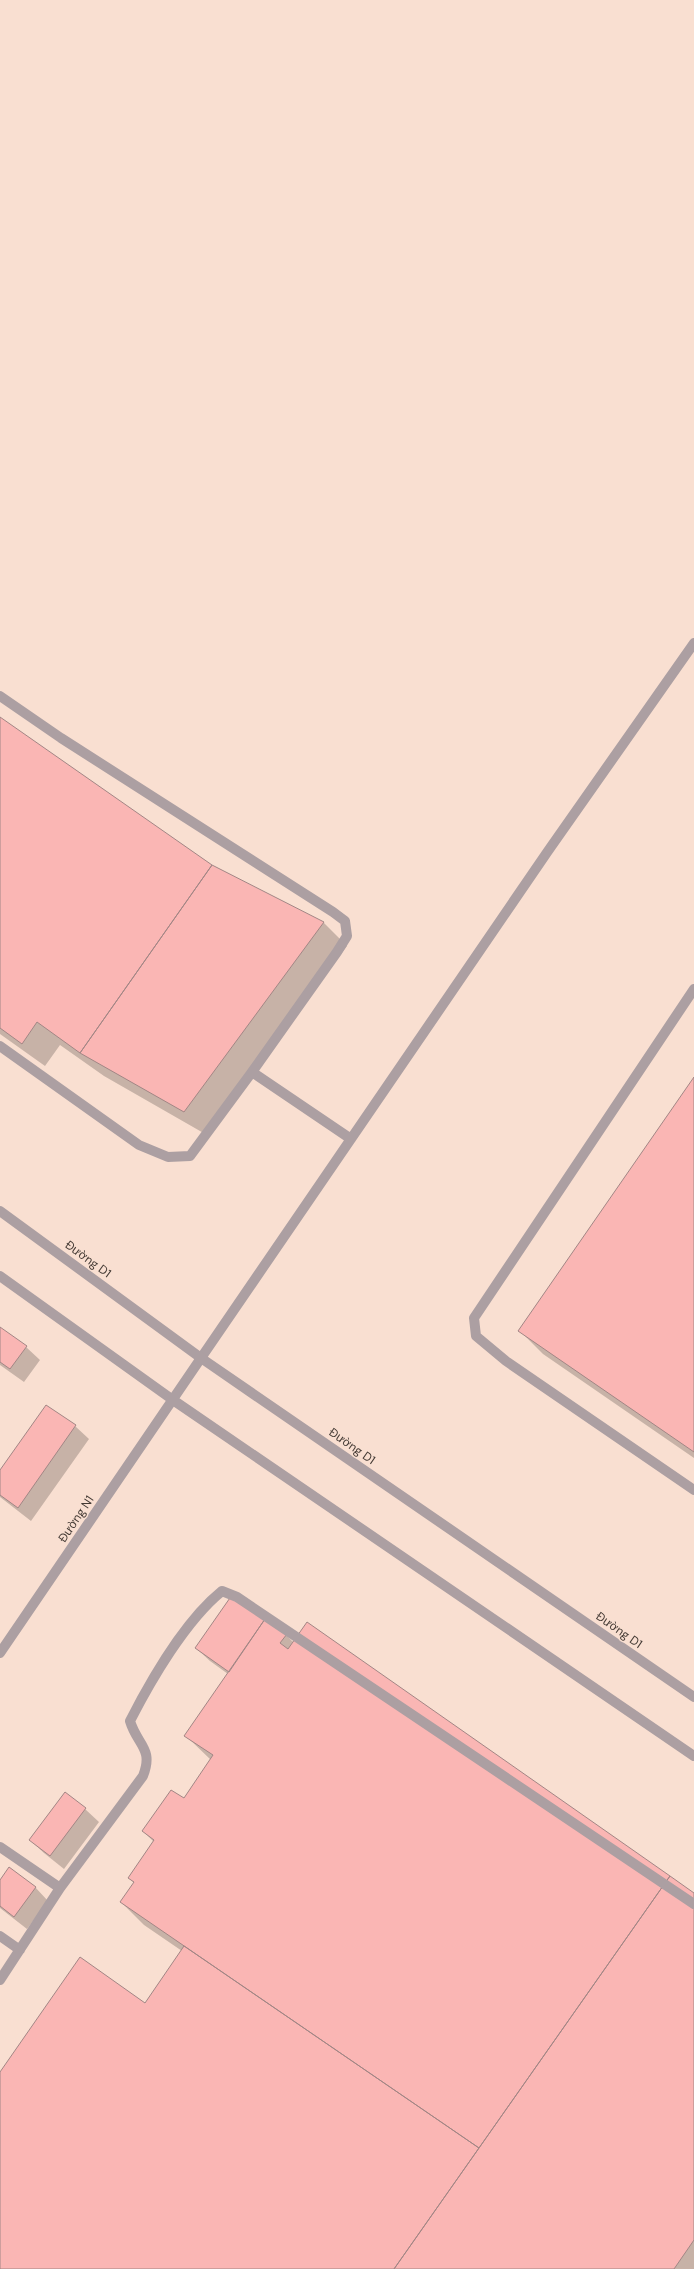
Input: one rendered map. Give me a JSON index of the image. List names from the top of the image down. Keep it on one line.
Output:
{"streets":{"street":["Đường D1","Đường N1"]},"crossings":[["Đường D1","Đường N1"]]}
